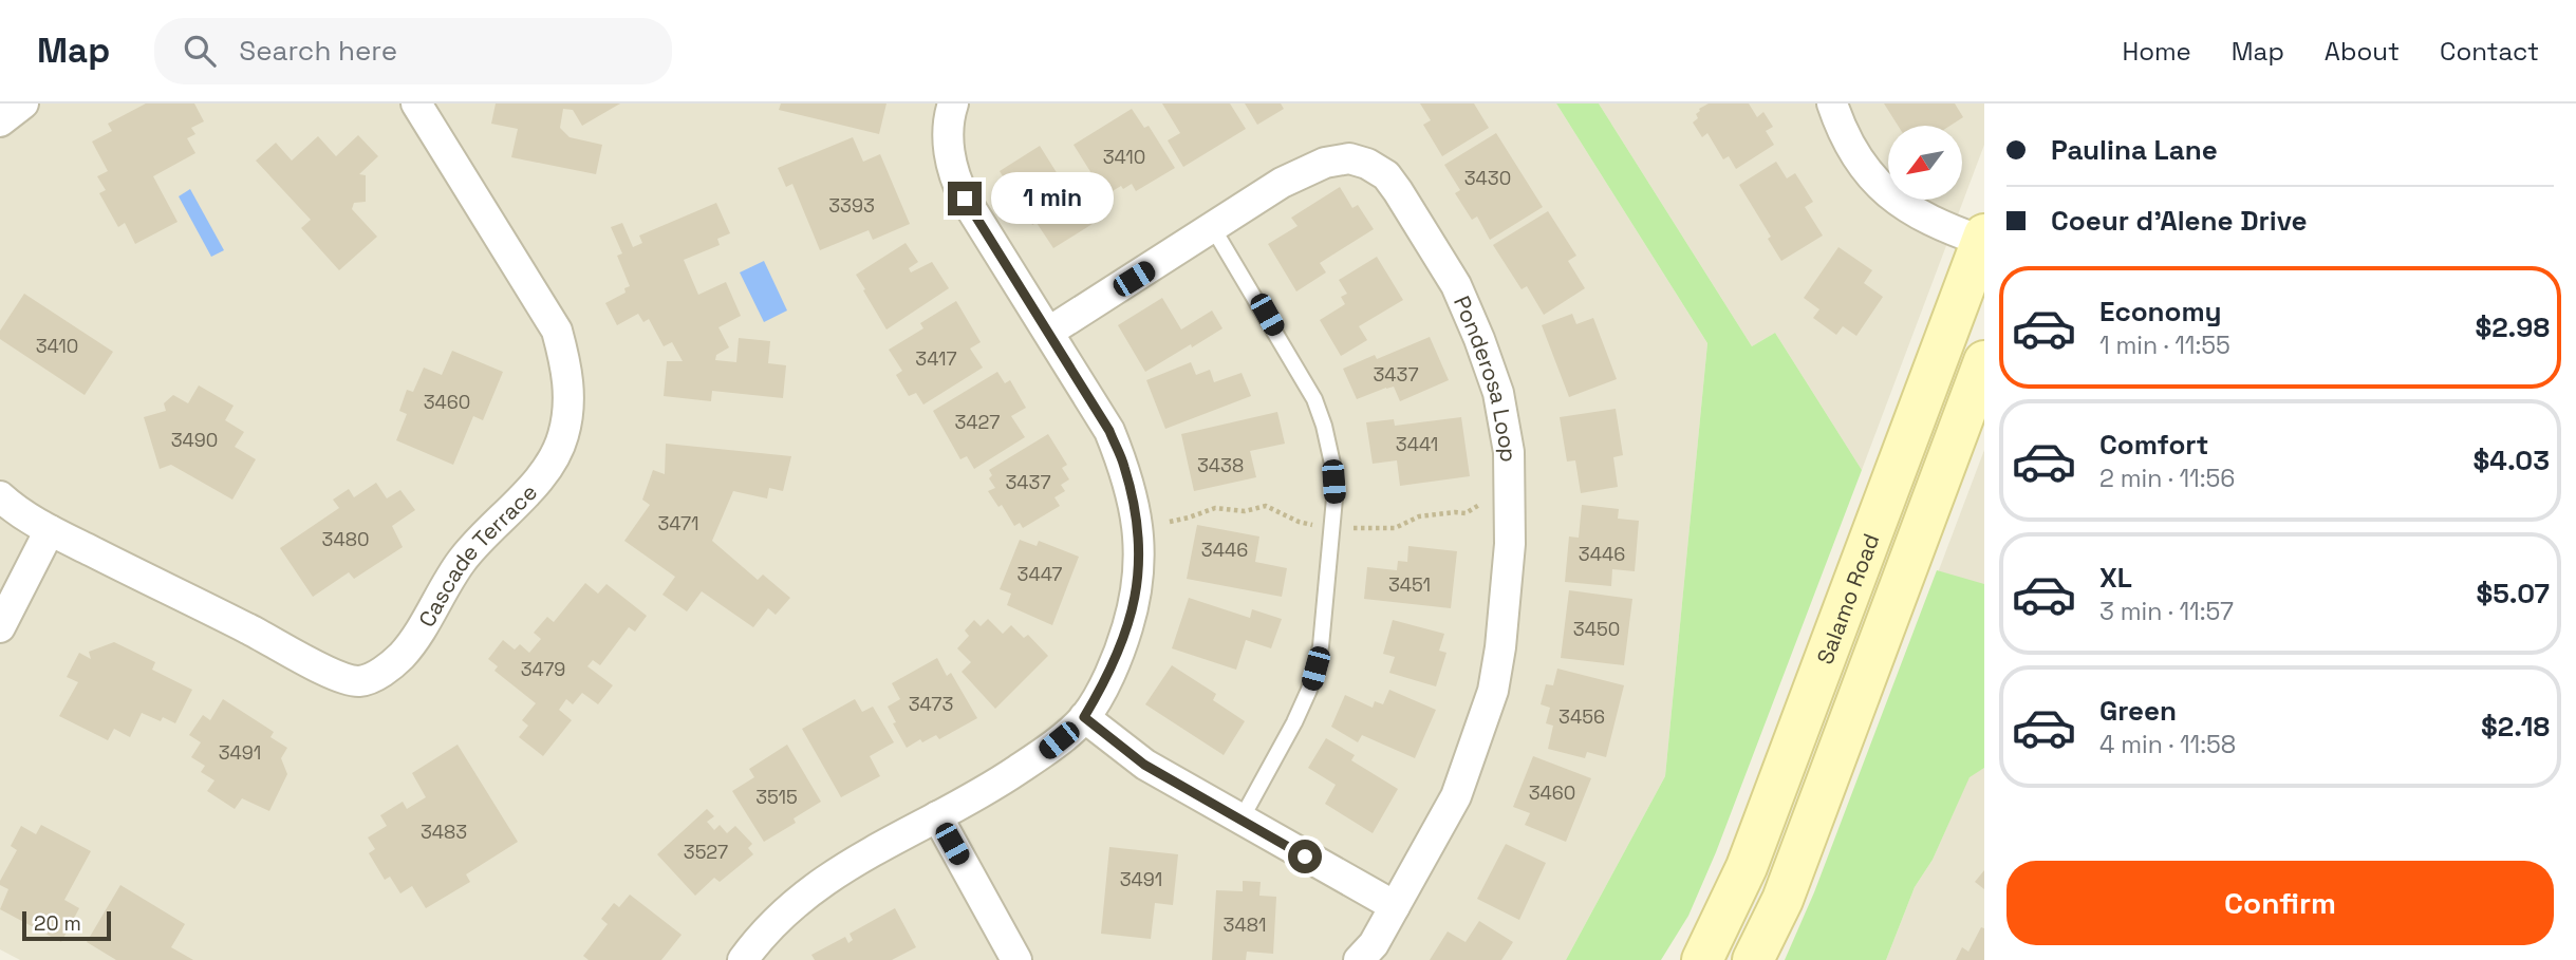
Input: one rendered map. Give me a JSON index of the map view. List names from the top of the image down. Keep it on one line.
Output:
{"streets":{"main road":["Salamo Road"],"street":["Ponderosa Loop","Cascade Terrace"]},"house_numbers":["3410","3430","3393","3410","3417","3437","3460","3427","3490","3441","3438","3437","3471","3480","3446","3446","3447","3451","3450","3479","3473","3456","3491","3460","3515","3483","3527","3491","3481"],"scale_bar":"20 m","north":"bottom left","page":{"header":"Map","search":"Search here","nav":["Home","Map","About","Contact"],"banner":["Paulina Lane","Coeur d'Alene Drive"],"bubble":"1 min","list":[{"name":"Economy","note":"1 min · 11:55","value":"$2.98"},{"name":"Comfort","note":"2 min · 11:56","value":"$4.03"},{"name":"XL","note":"3 min · 11:57","value":"$5.07"},{"name":"Green","note":"4 min · 11:58","value":"$2.18"}],"buttons":"Confirm","scale":"20 m"}}
